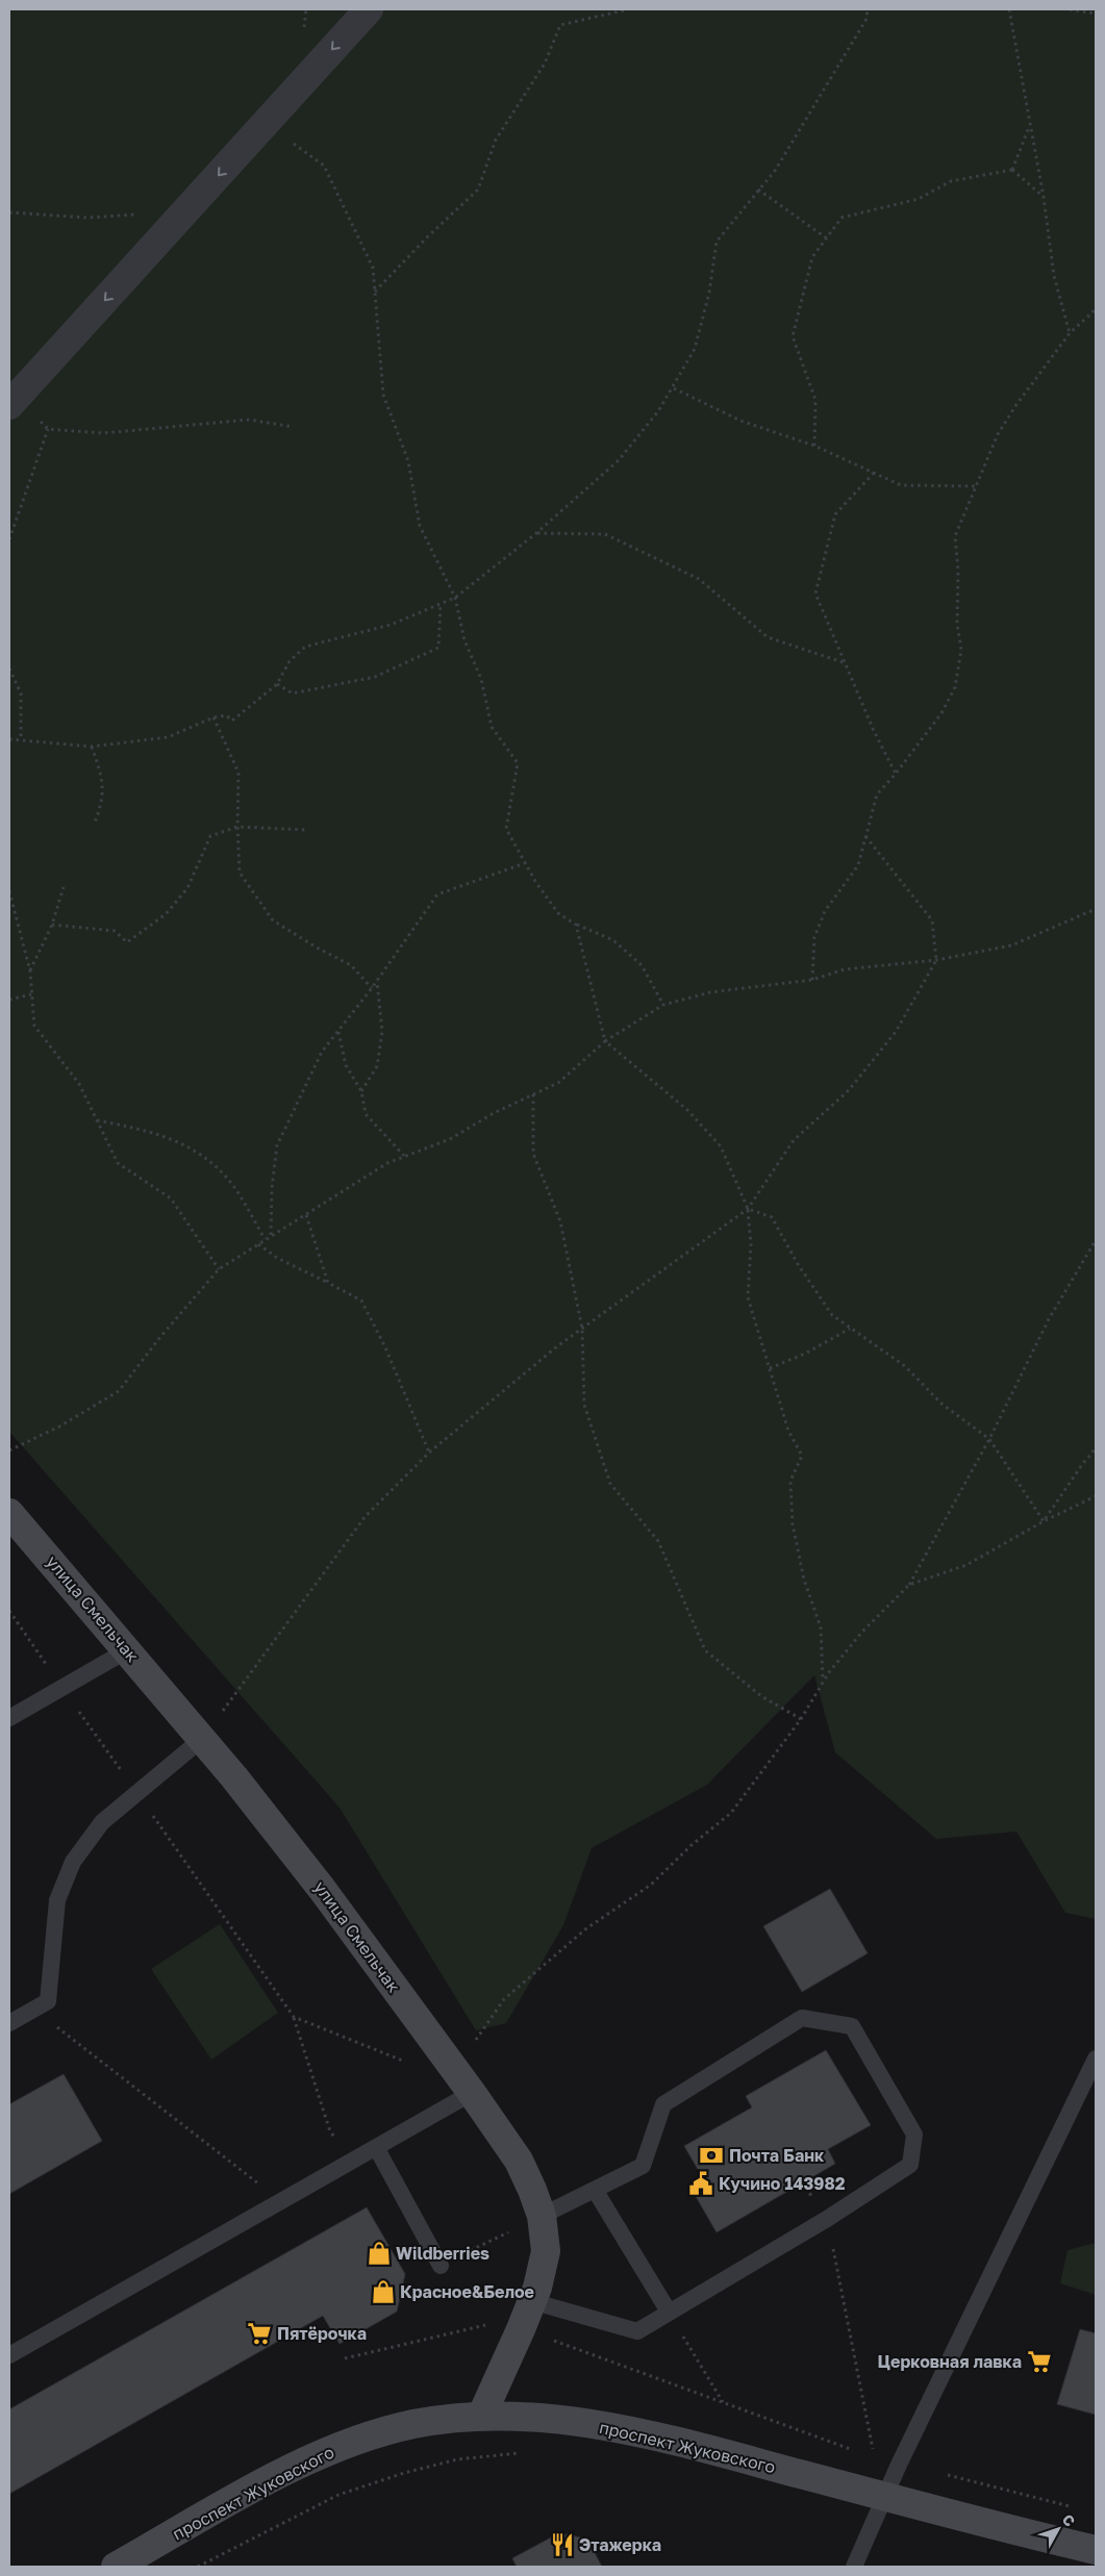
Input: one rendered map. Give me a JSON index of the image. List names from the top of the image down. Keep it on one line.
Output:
{"streets":{"street":["улица Смельчак","проспект Жуковского"]},"crossings":[["улица Смельчак","проспект Жуковского"]],"places":{"bank":["Почта Банк"],"public building":["Кучино 143982"],"shop":["Wildberries","Красное&Белое"],"supermarket":["Пятёрочка","Церковная лавка"],"restaurant":["Этажерка"]},"north":"top right"}
